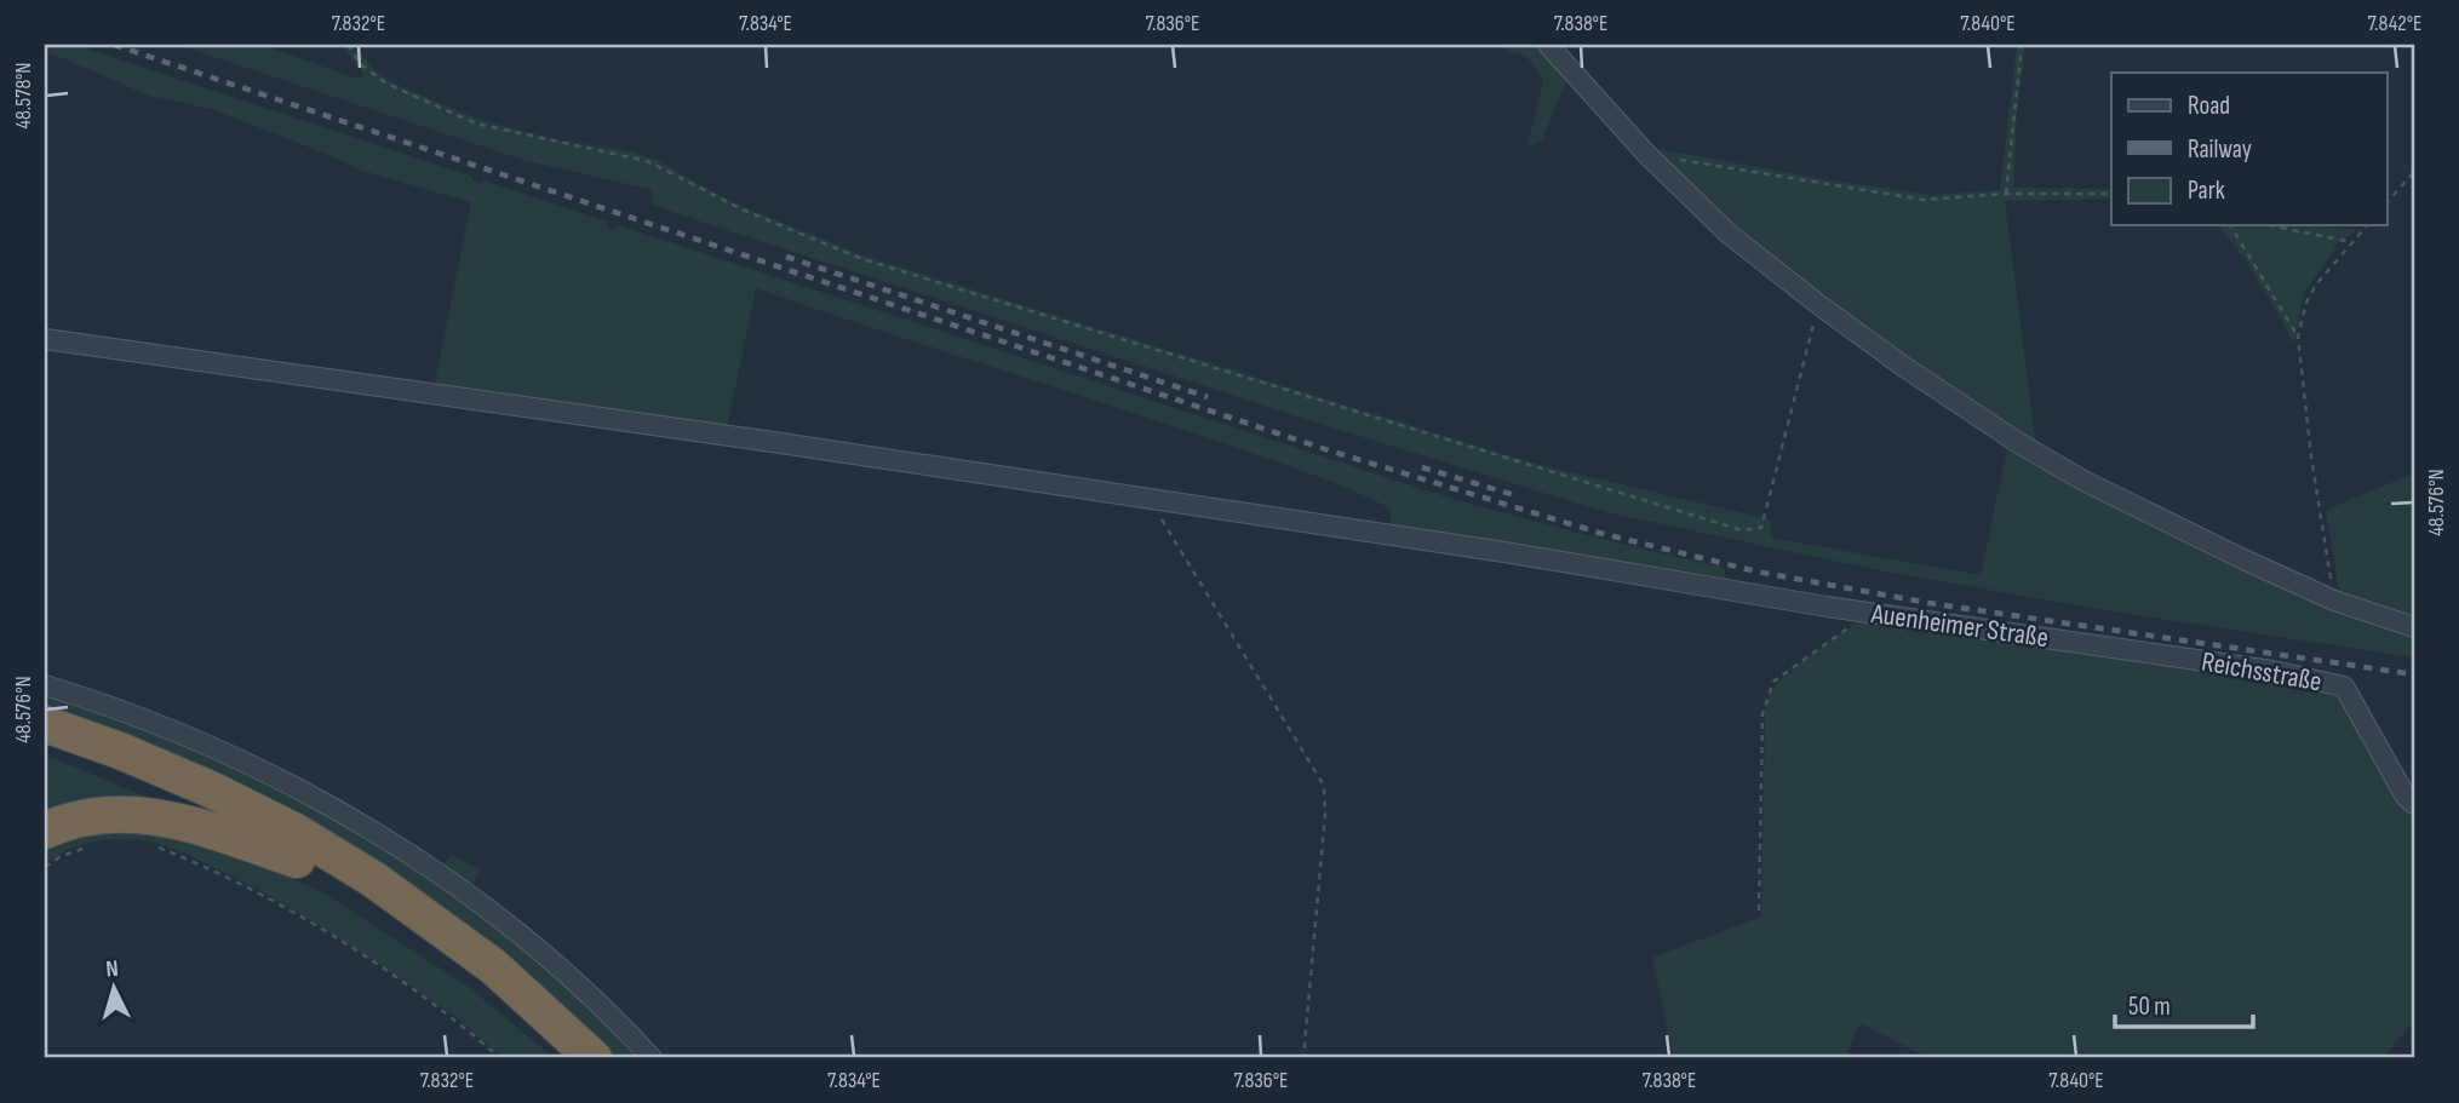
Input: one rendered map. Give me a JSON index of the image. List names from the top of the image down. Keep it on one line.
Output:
{"streets":{"street":["Auenheimer Straße","Reichsstraße"]},"crossings":[["Auenheimer Straße","Reichsstraße"]],"legend":["Road","Railway","Park"],"scale_bar":"50 m","north":"top","coordinates":["7.832°E","7.834°E","7.836°E","7.838°E","7.840°E","7.842°E","48.578°N","48.576°N"]}
